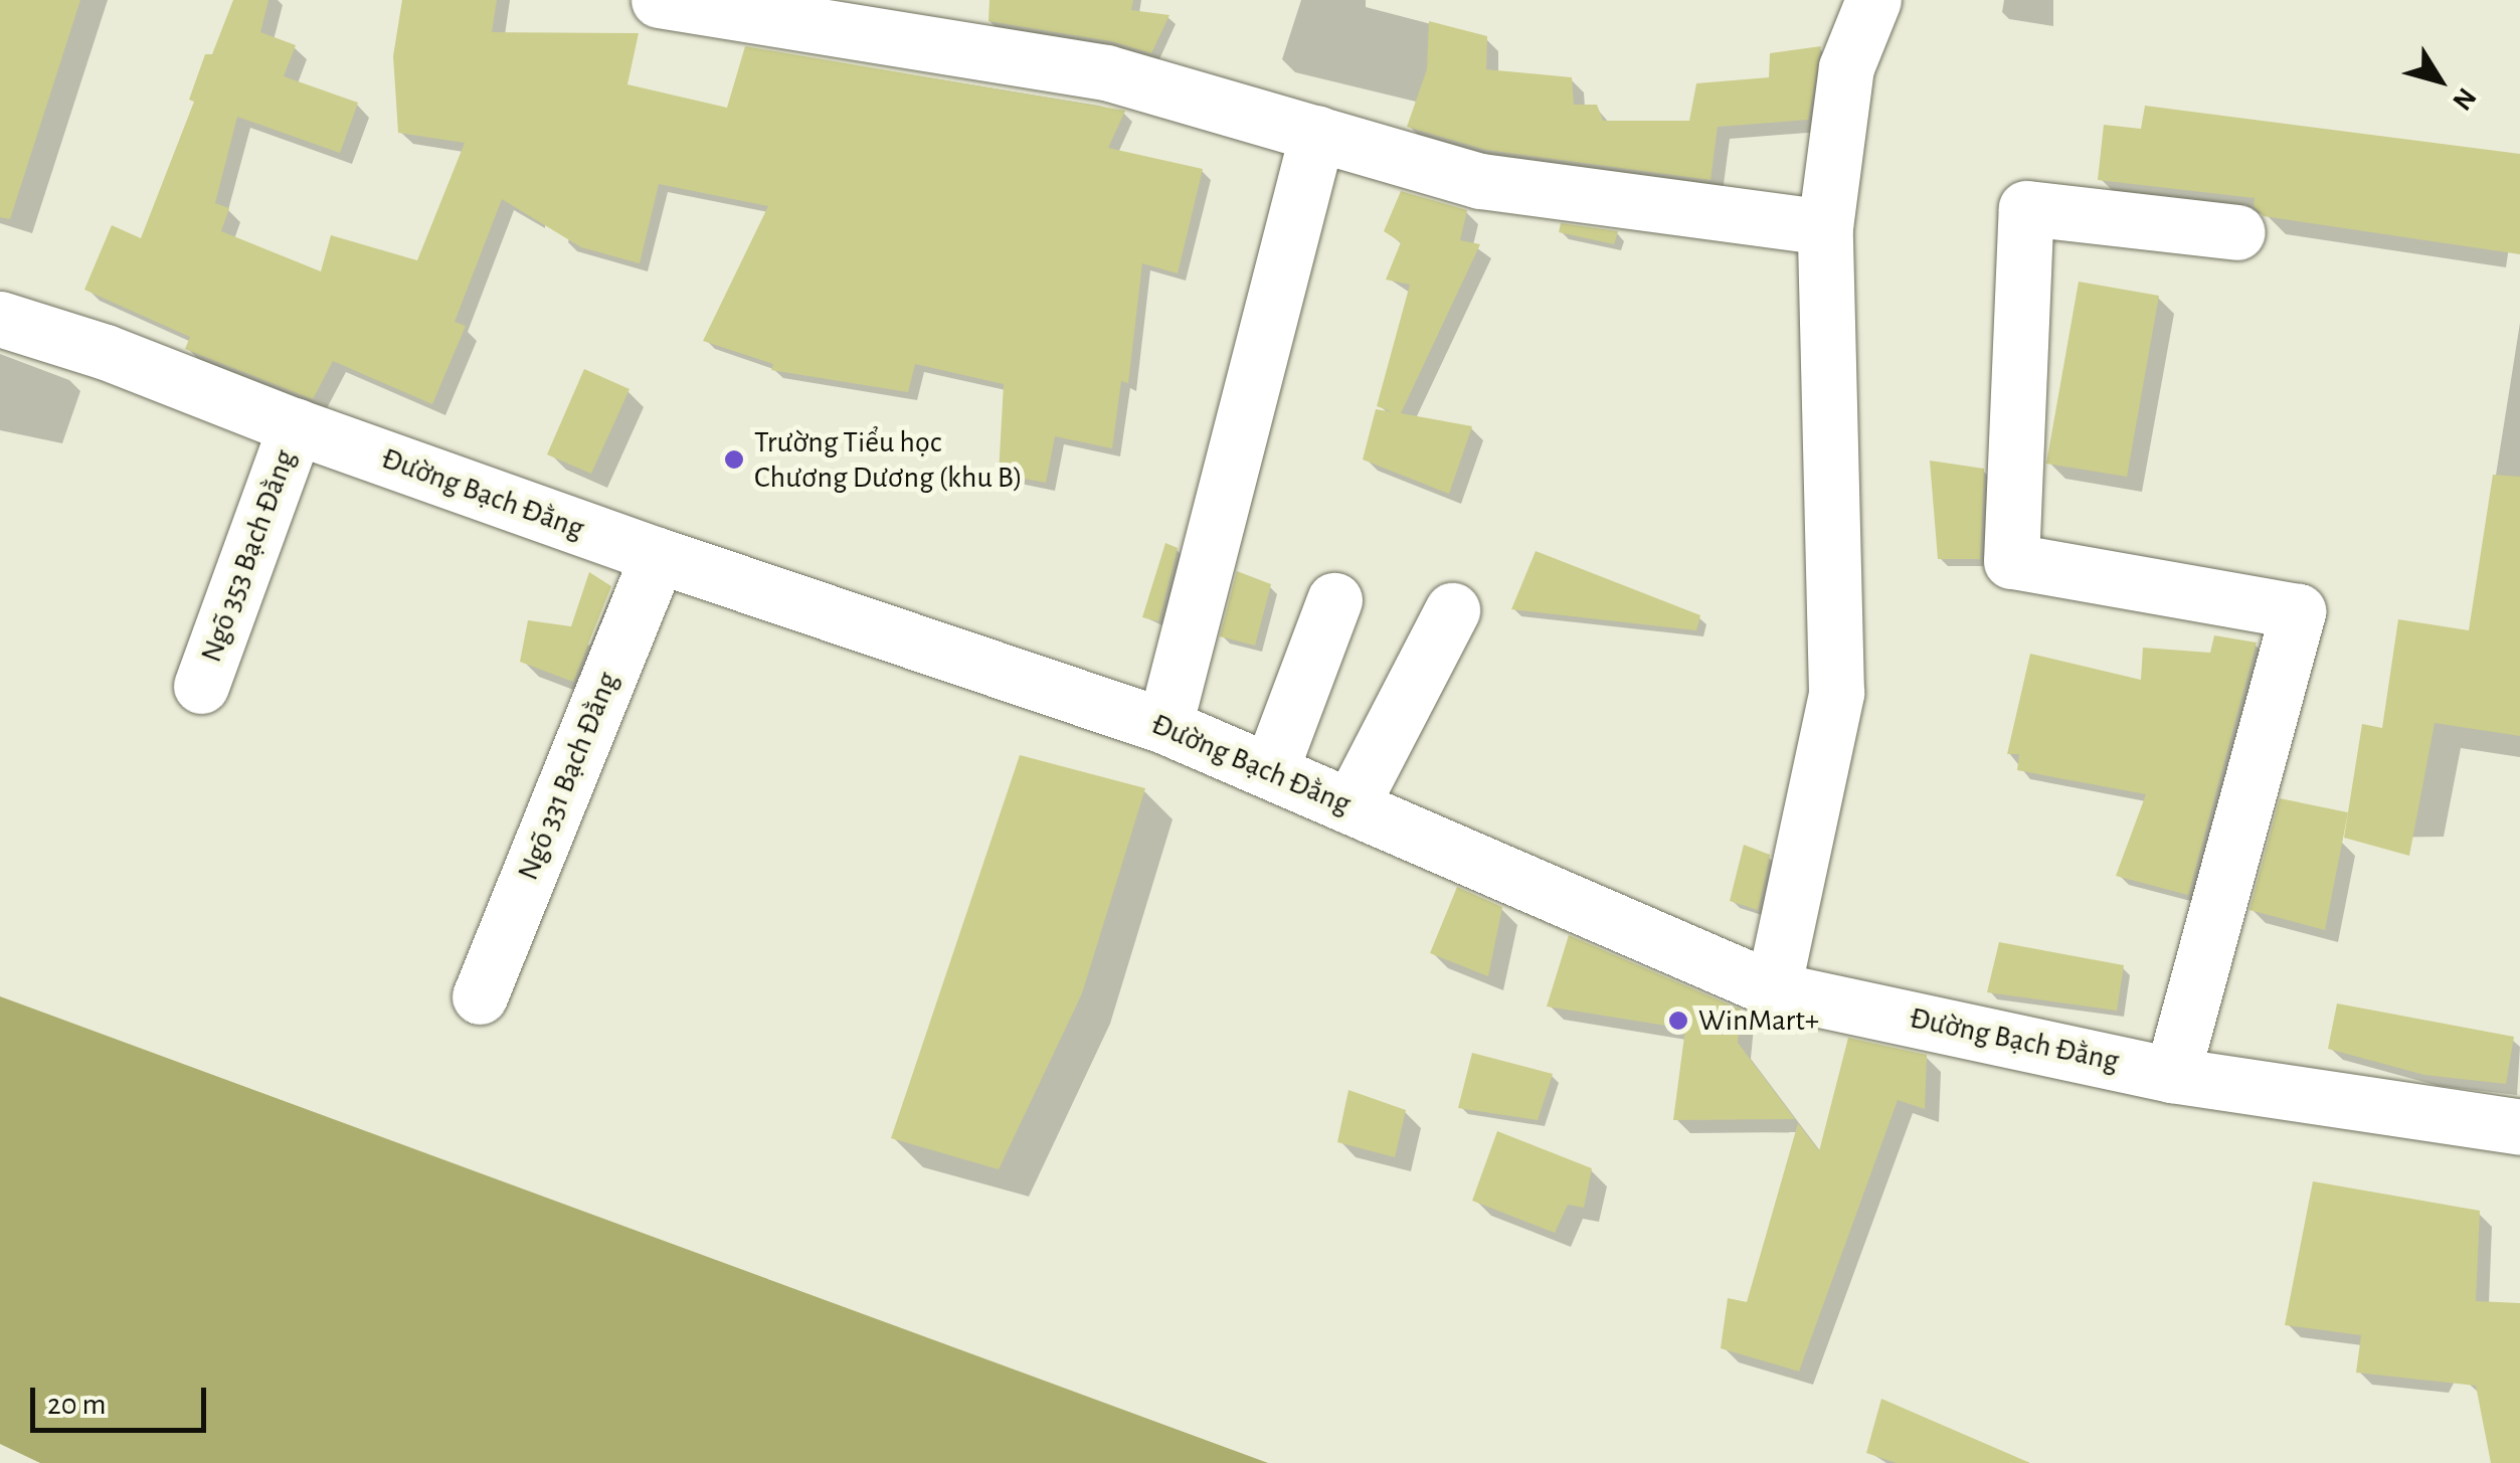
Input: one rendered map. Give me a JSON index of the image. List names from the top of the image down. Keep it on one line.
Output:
{"streets":{"street":["Đường Bạch Đằng","Ngõ 353 Bạch Đằng","Ngõ 331 Bạch Đằng"]},"crossings":[["Đường Bạch Đằng","Ngõ 353 Bạch Đằng"],["Đường Bạch Đằng","Ngõ 331 Bạch Đằng"]],"places":["Trường Tiểu học Chương Dương (khu B)","WinMart+"],"scale_bar":"20 m","north":"bottom right"}
